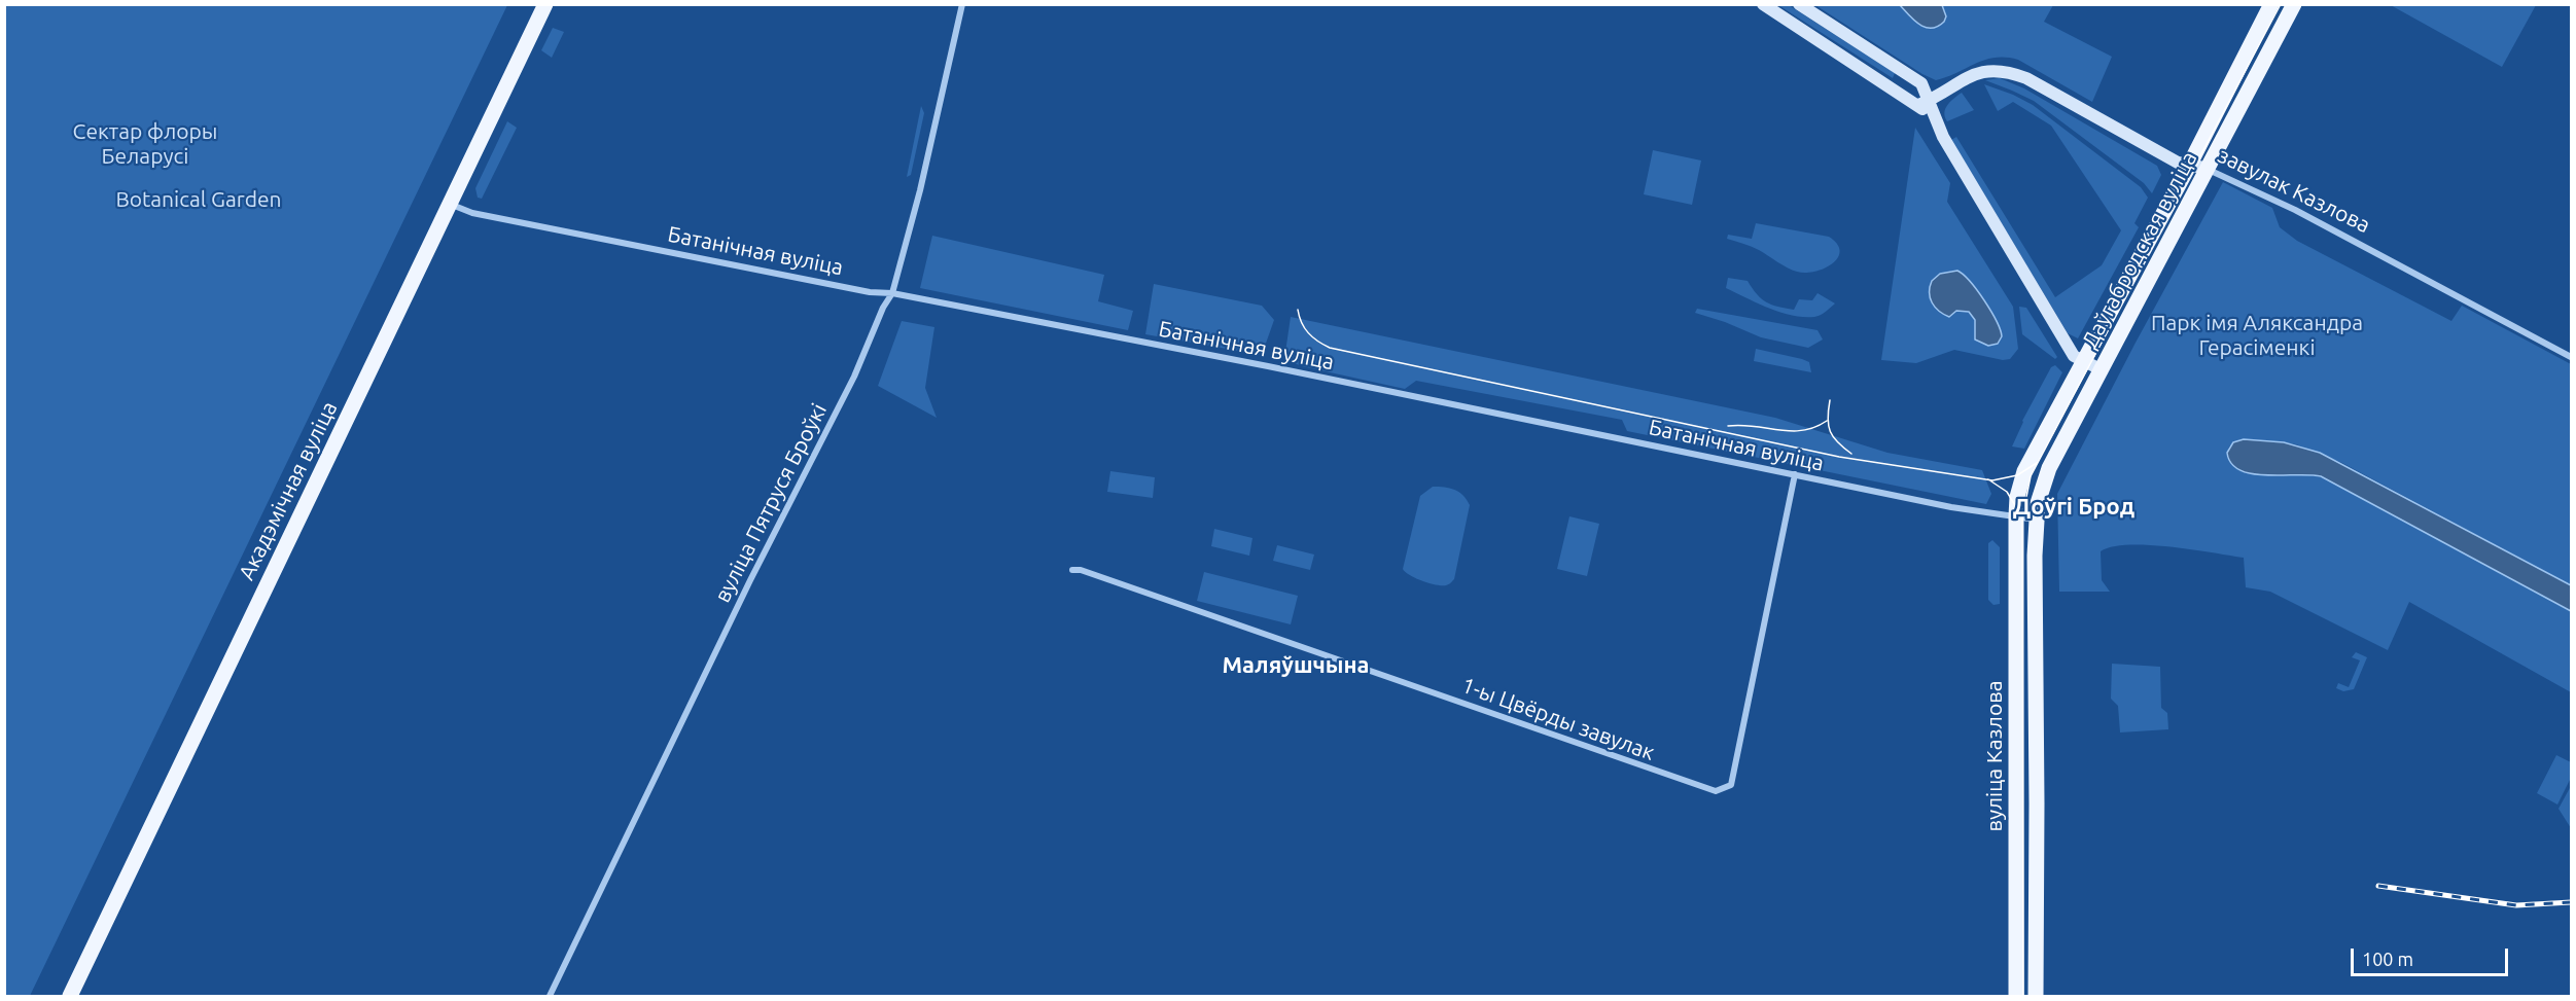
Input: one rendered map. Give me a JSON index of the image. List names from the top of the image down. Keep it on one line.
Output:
{"streets":{"main road":["завулак Казлова","Даўгабродская вуліца","Акадэмічная вуліца","вуліца Казлова"],"street":["Батанічная вуліца","вуліца Пятруся Броўкі","1-ы Цвёрды завулак"]},"crossings":[["завулак Казлова","Даўгабродская вуліца"],["Даўгабродская вуліца","Батанічная вуліца"],["Даўгабродская вуліца","вуліца Казлова"],["Батанічная вуліца","Акадэмічная вуліца"],["Батанічная вуліца","вуліца Пятруся Броўкі"],["Батанічная вуліца","1-ы Цвёрды завулак"],["Батанічная вуліца","вуліца Казлова"]],"districts":["Доўгі Брод","Маляўшчына"],"parks":["Сектар флоры Беларусі","Botanical Garden","Парк імя Аляксандра Герасіменкі"],"scale_bar":"100 m"}
